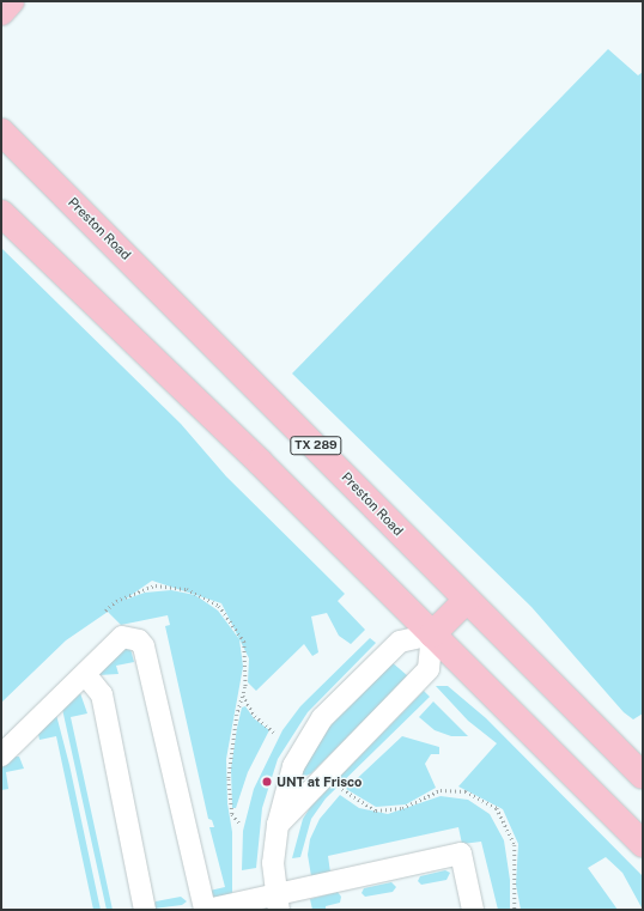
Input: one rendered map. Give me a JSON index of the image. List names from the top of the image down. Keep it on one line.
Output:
{"streets":{"main road":["Preston Road","TX 289"]},"places":["UNT at Frisco"]}
